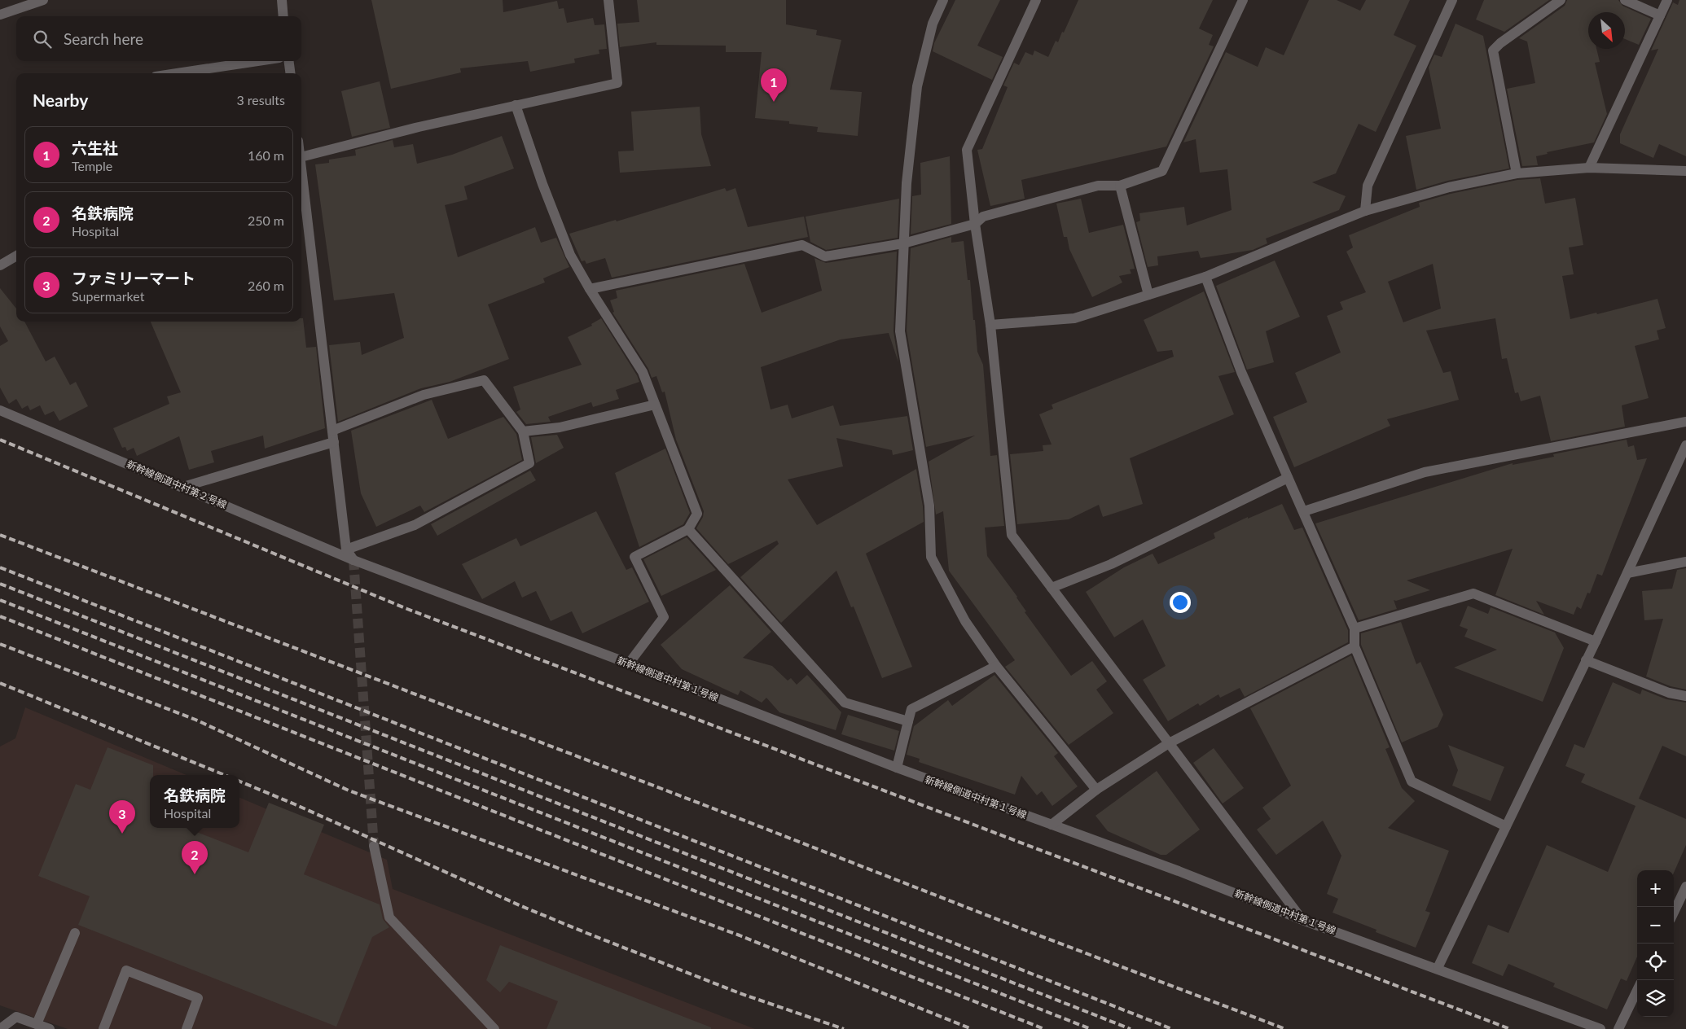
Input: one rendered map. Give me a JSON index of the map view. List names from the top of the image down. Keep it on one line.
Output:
{"streets":{"street":["新幹線側道中村第２号線","新幹線側道中村第１号線"]},"crossings":[["新幹線側道中村第２号線","新幹線側道中村第１号線"]],"north":"bottom right","page":{"search":"Search here","pins":["1","3","2"],"heading":["Nearby","3 results"],"list":[{"mark":"1","name":"六生社","note":"Temple","value":"160 m"},{"mark":"2","name":"名鉄病院","note":"Hospital","value":"250 m"},{"mark":"3","name":"ファミリーマート","note":"Supermarket","value":"260 m"}],"popup":["名鉄病院","Hospital"],"map_buttons":["+","−"]}}
